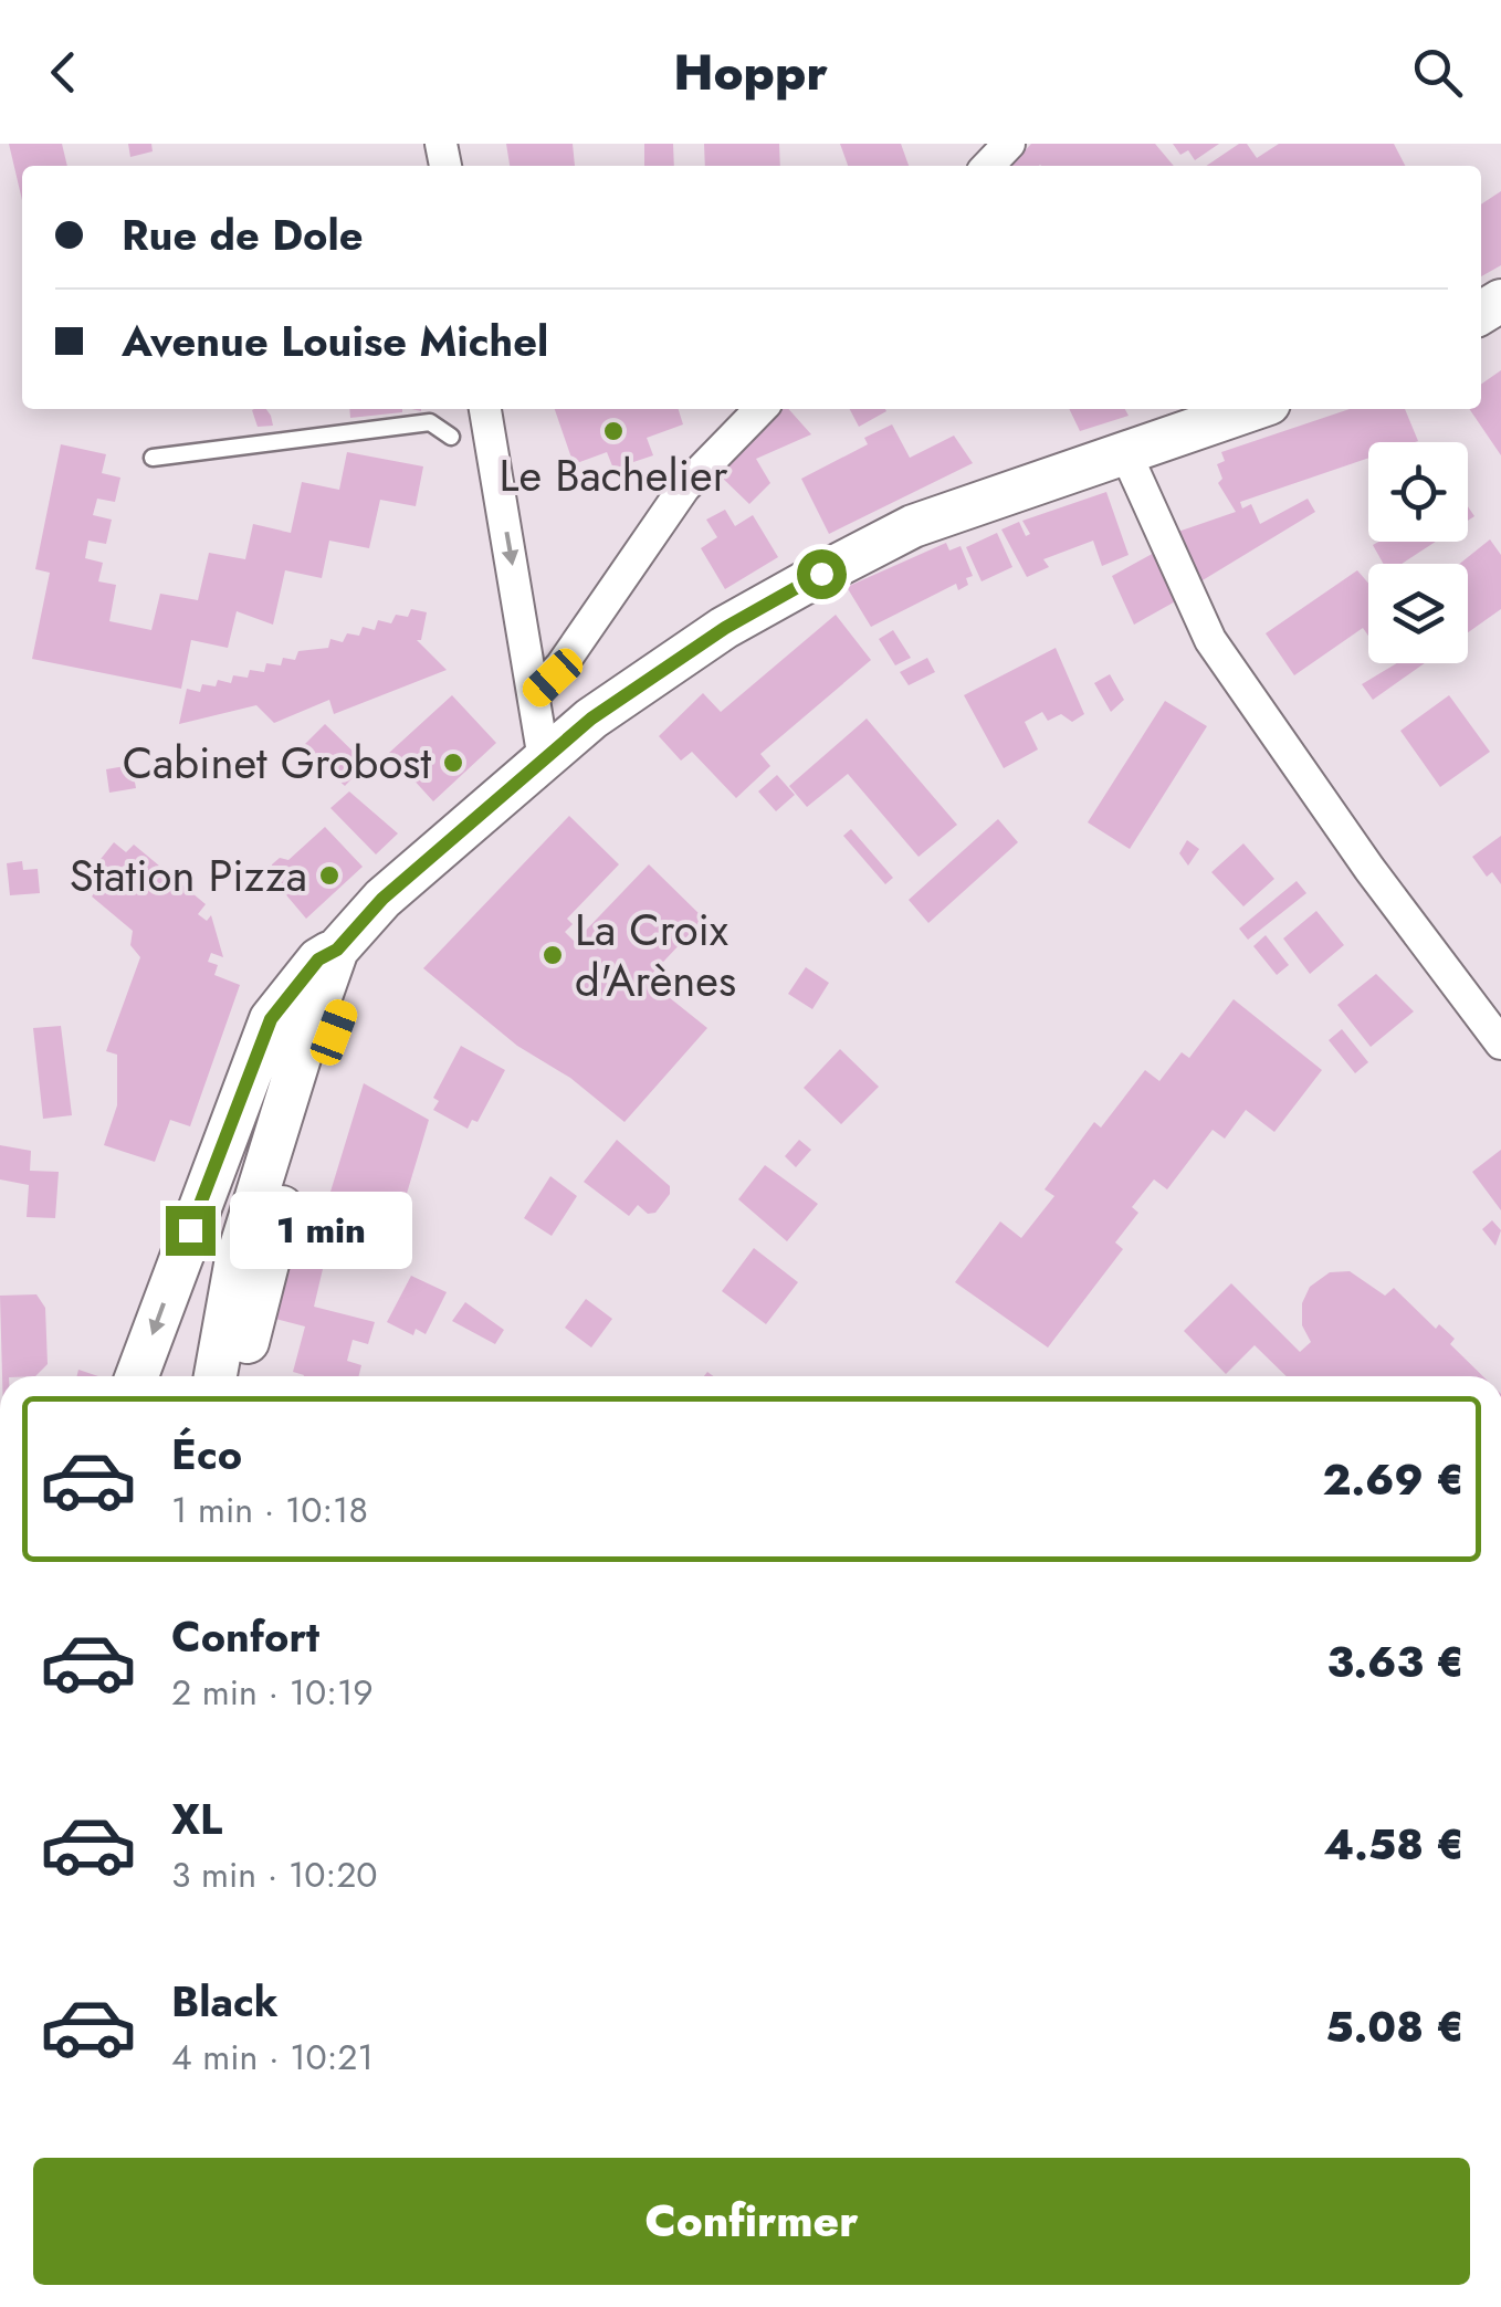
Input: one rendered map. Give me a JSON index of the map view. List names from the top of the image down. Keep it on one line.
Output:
{"places":["Le Bachelier","Cabinet Grobost","Station Pizza","La Croix d'Arènes"],"page":{"header":"Hoppr","banner":["Rue de Dole","Avenue Louise Michel"],"bubble":"1 min","list":[{"name":"Éco","note":"1 min · 10:18","value":"2.69 €"},{"name":"Confort","note":"2 min · 10:19","value":"3.63 €"},{"name":"XL","note":"3 min · 10:20","value":"4.58 €"},{"name":"Black","note":"4 min · 10:21","value":"5.08 €"}],"buttons":"Confirmer"}}
